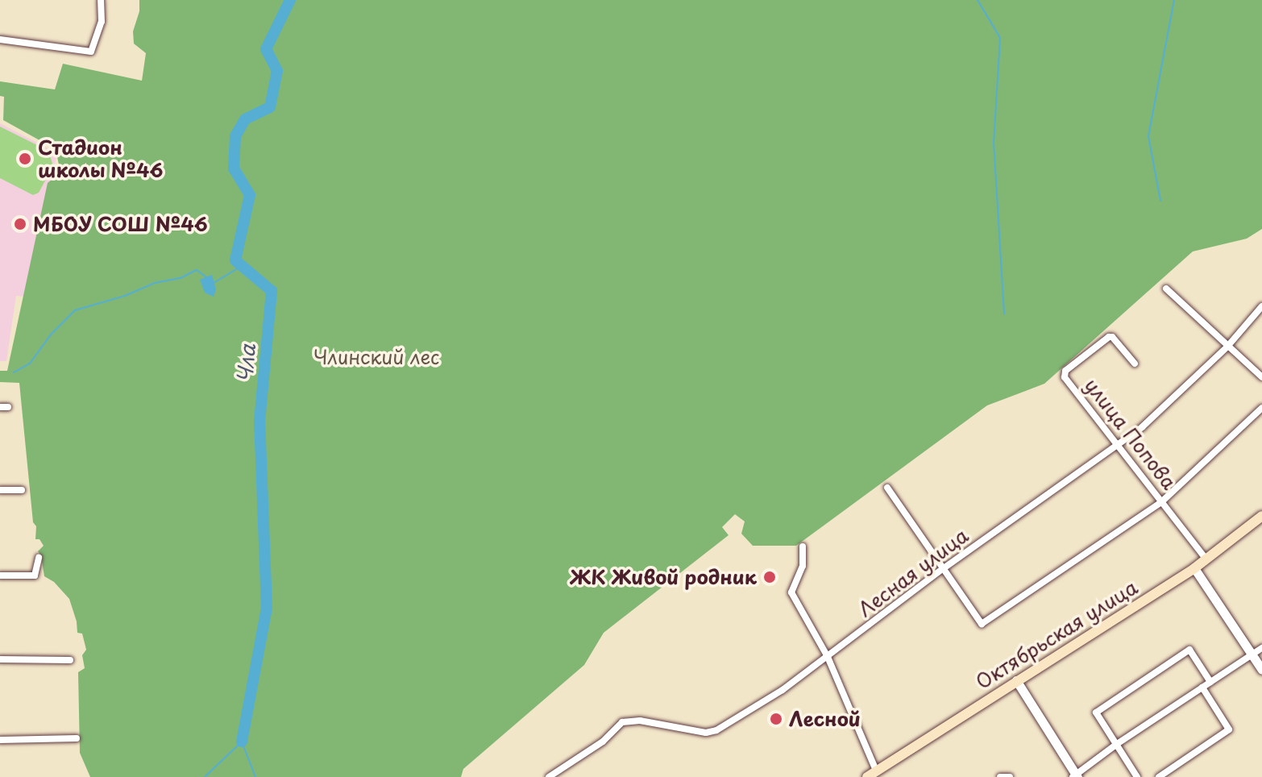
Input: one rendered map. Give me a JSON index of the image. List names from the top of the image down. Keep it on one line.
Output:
{"streets":{"main road":["Октябрьская улица"],"street":["улица Попова","Лесная улица"]},"crossings":[["улица Попова","Лесная улица"],["улица Попова","Октябрьская улица"]],"water":["Чла"],"parks":["Члинский лес"],"places":["Стадион школы №46","МБОУ СОШ №46","ЖК Живой родник","Лесной"]}
